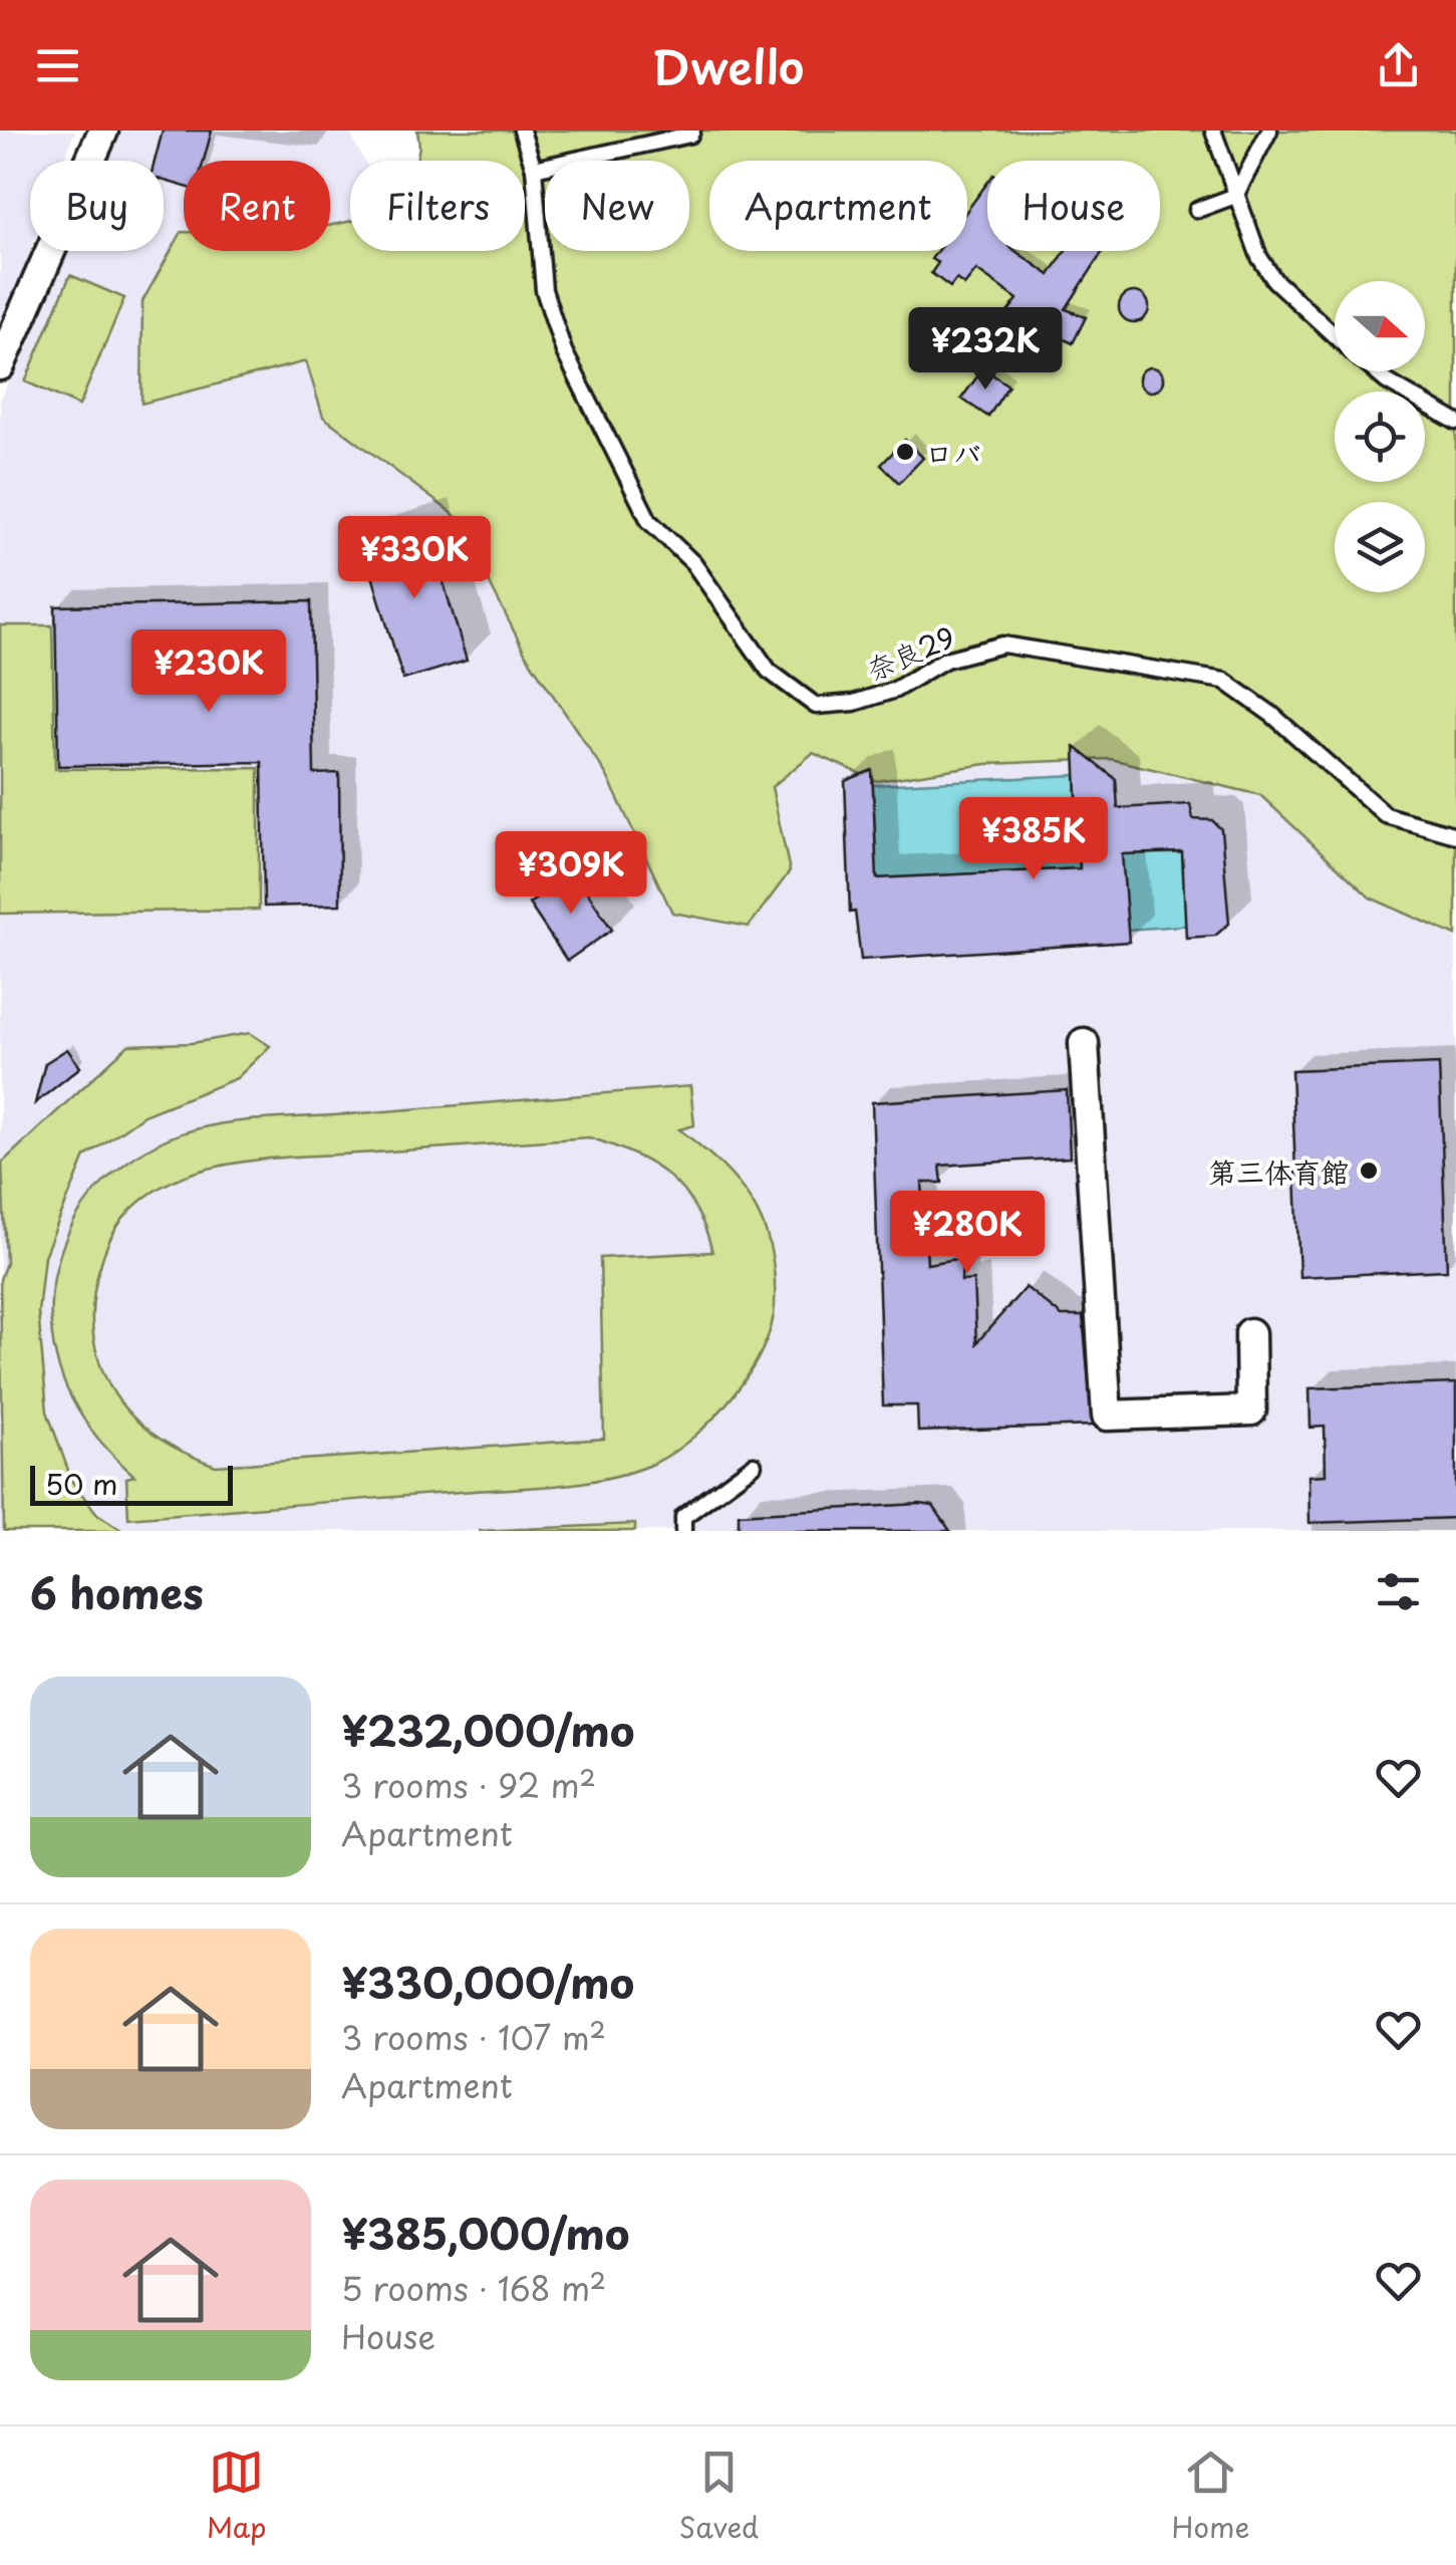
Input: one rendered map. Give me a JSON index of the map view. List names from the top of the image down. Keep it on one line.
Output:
{"streets":{"lane":["奈良29"]},"places":["ロバ","第三体育館"],"scale_bar":"50 m","north":"right","page":{"header":"Dwello","chip":["Buy","Rent","Filters","New","Apartment","House"],"price":["¥232K","¥330K","¥230K","¥385K","¥309K","¥280K"],"scale":"50 m","heading":"6 homes","list":[{"name":"¥232,000/mo","note":"3 rooms · 92 m² · Apartment"},{"name":"¥330,000/mo","note":"3 rooms · 107 m² · Apartment"},{"name":"¥385,000/mo","note":"5 rooms · 168 m² · House"}],"tabs":["Map","Saved","Home"]}}
